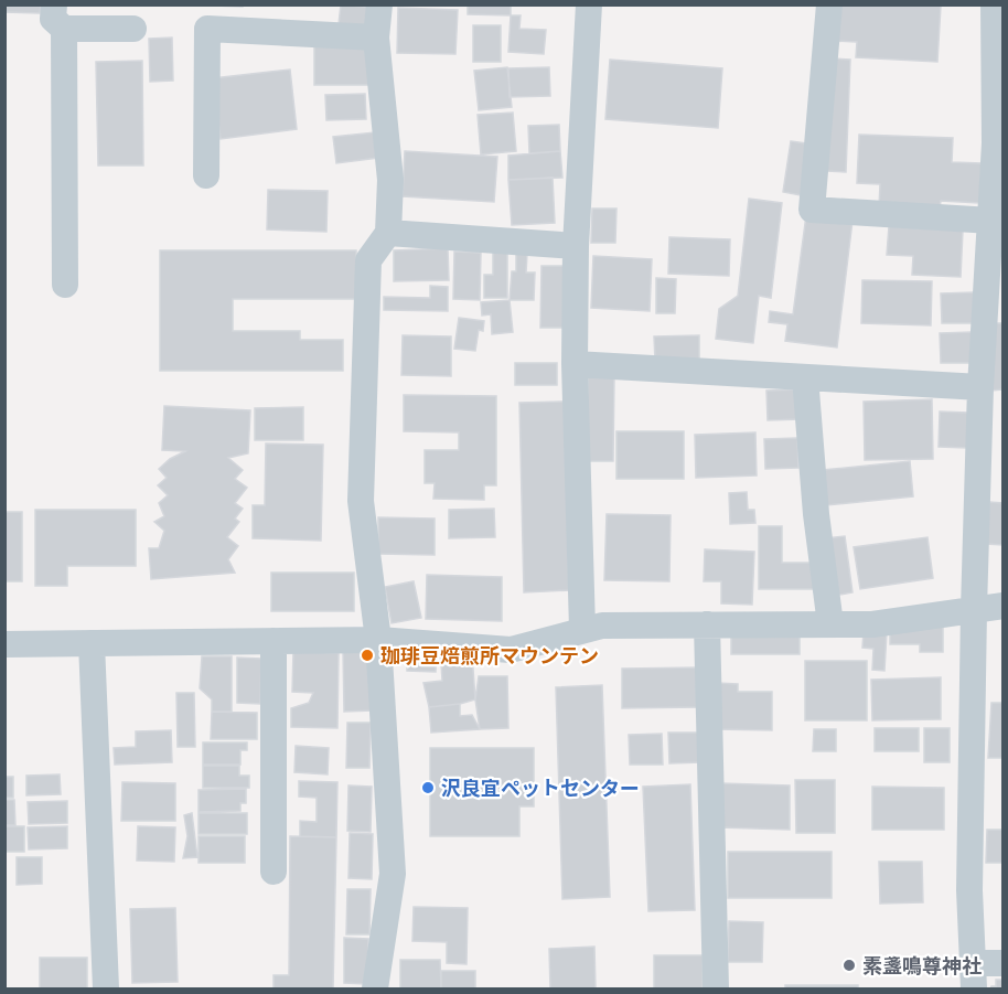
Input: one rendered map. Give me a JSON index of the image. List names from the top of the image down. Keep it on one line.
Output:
{"places":["珈琲豆焙煎所マウンテン","沢良宜ペットセンター","素盞鳴尊神社"]}
